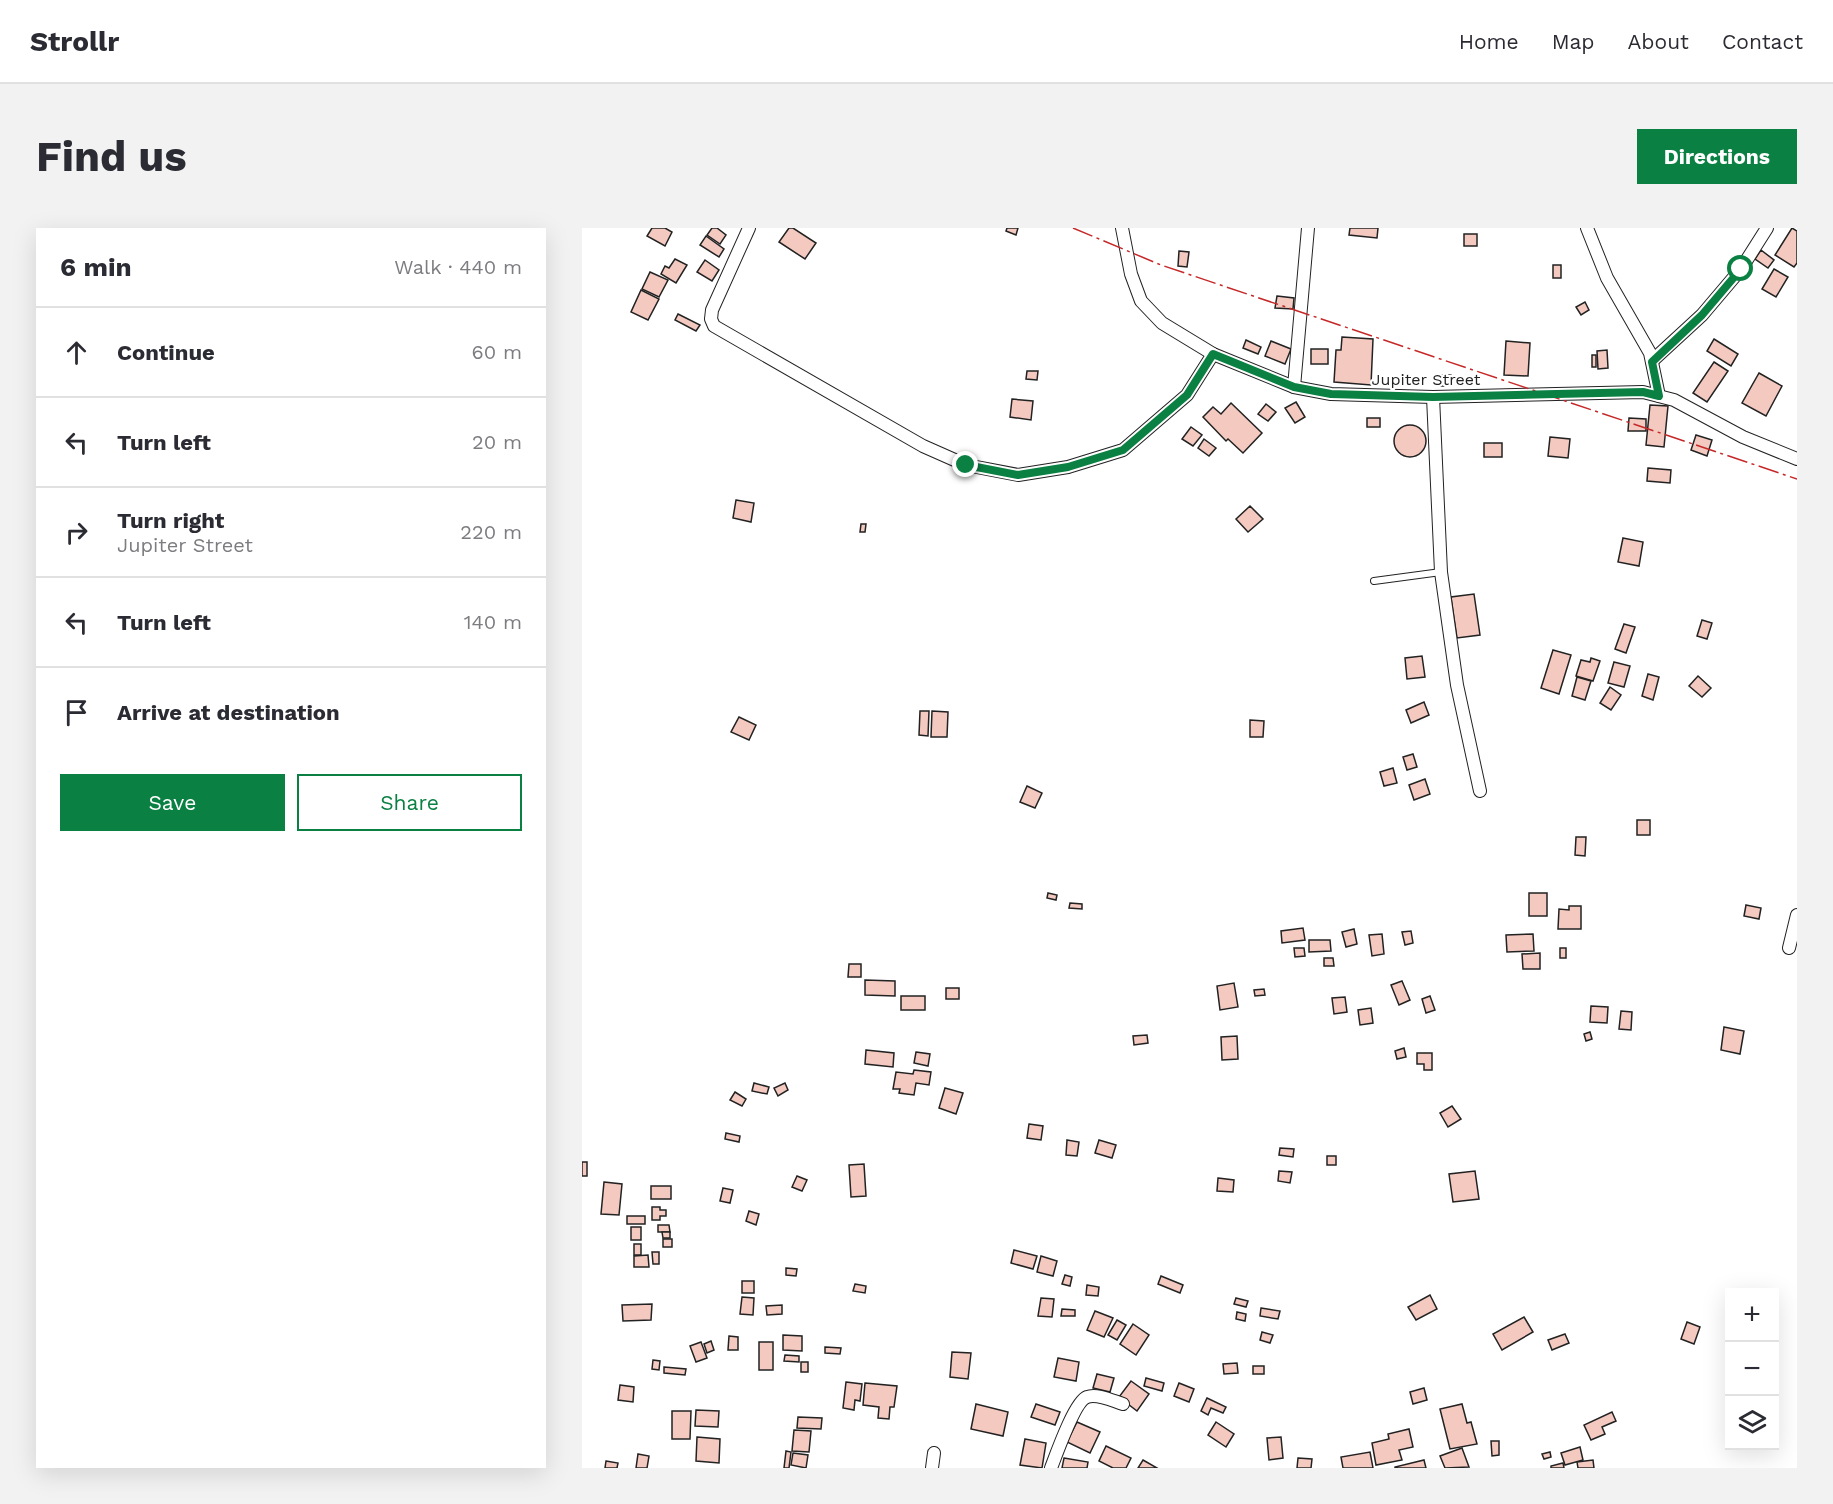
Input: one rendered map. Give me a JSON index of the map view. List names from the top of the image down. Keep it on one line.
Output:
{"streets":{"street":["Jupiter Street"]},"page":{"header":"Strollr","nav":["Home","Map","About","Contact"],"buttons":["Directions",["Save","Share"]],"title":"Find us","heading":["6 min","Walk · 440 m"],"list":[["Continue","60 m"],["Turn left","20 m"],["Turn right","Jupiter Street","220 m"],["Turn left","140 m"],"Arrive at destination"],"map_buttons":["+","−"]}}
